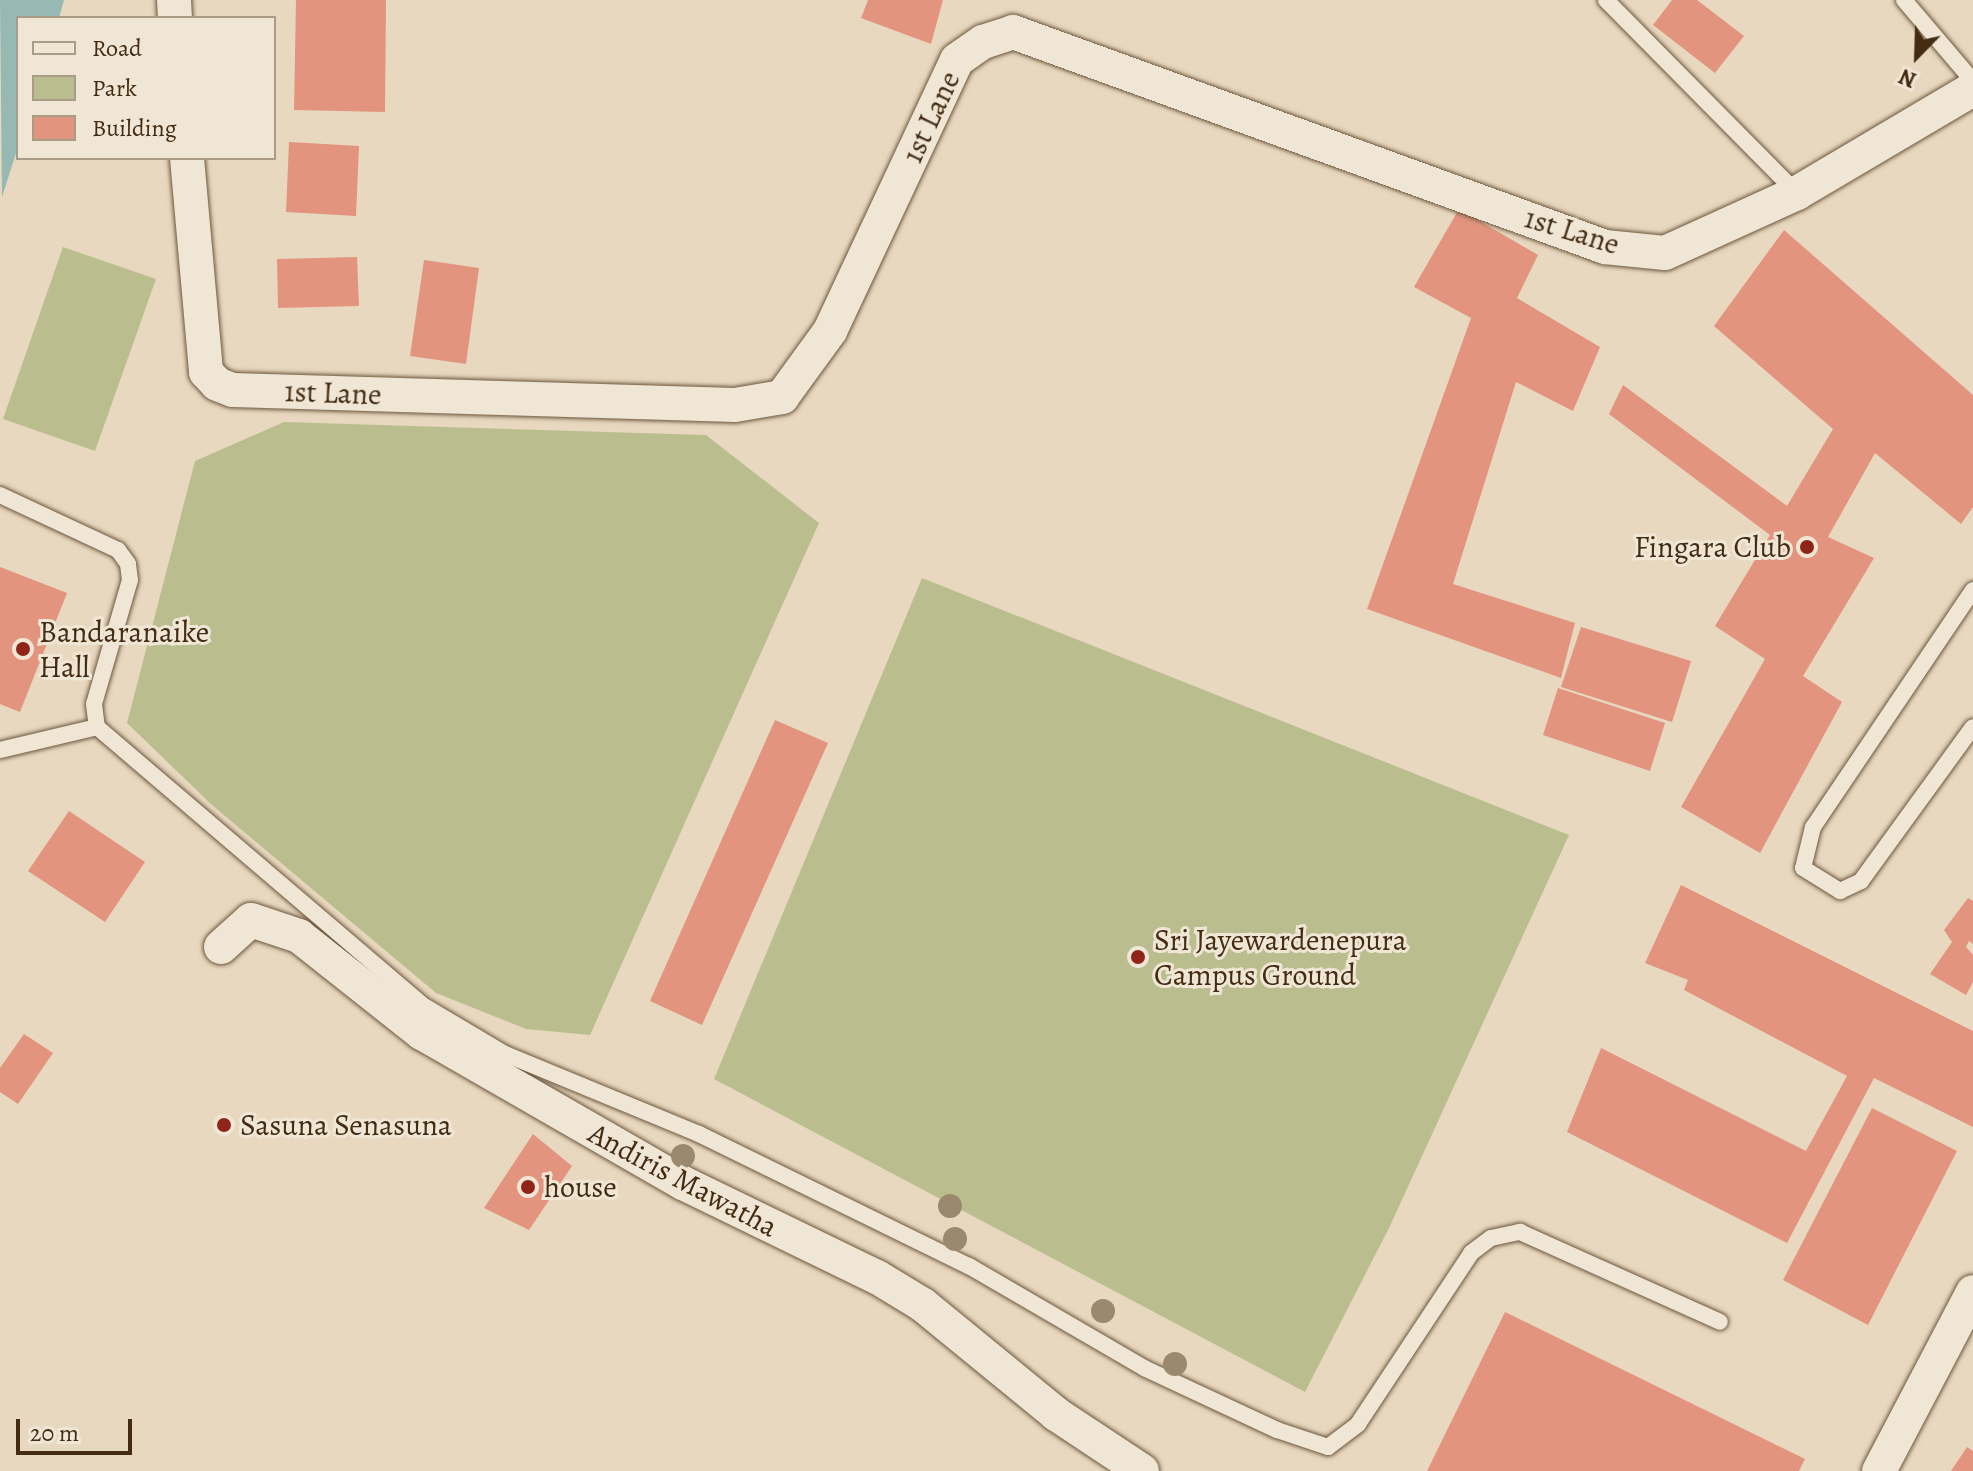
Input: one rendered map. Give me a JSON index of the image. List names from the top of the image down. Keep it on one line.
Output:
{"streets":{"street":["1st Lane","Andiris Mawatha"]},"places":["Fingara Club","Bandaranaike Hall","Sri Jayewardenepura Campus Ground","Sasuna Senasuna","house"],"legend":["Road","Park","Building"],"scale_bar":"20 m","north":"bottom left"}
